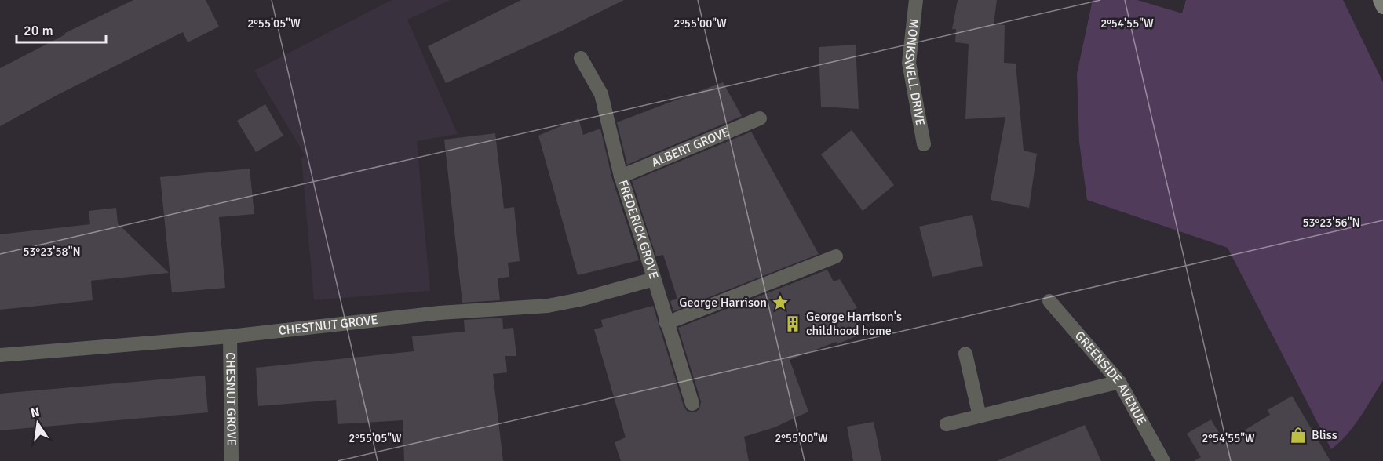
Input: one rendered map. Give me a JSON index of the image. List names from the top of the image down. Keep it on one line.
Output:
{"streets":{"street":["MONKSWELL DRIVE","ALBERT GROVE","FREDERICK GROVE","CHESTNUT GROVE","GREENSIDE AVENUE","CHESNUT GROVE"]},"crossings":[["ALBERT GROVE","FREDERICK GROVE"],["FREDERICK GROVE","CHESTNUT GROVE"],["CHESTNUT GROVE","CHESNUT GROVE"]],"places":{"place":["George Harrison"],"building":["George Harrison's childhood home"],"shop":["Bliss"]},"scale_bar":"20 m","north":"top","coordinates":["2°55'05\"W","2°55'00\"W","2°54'55\"W","53°23'56\"N","53°23'58\"N"]}
